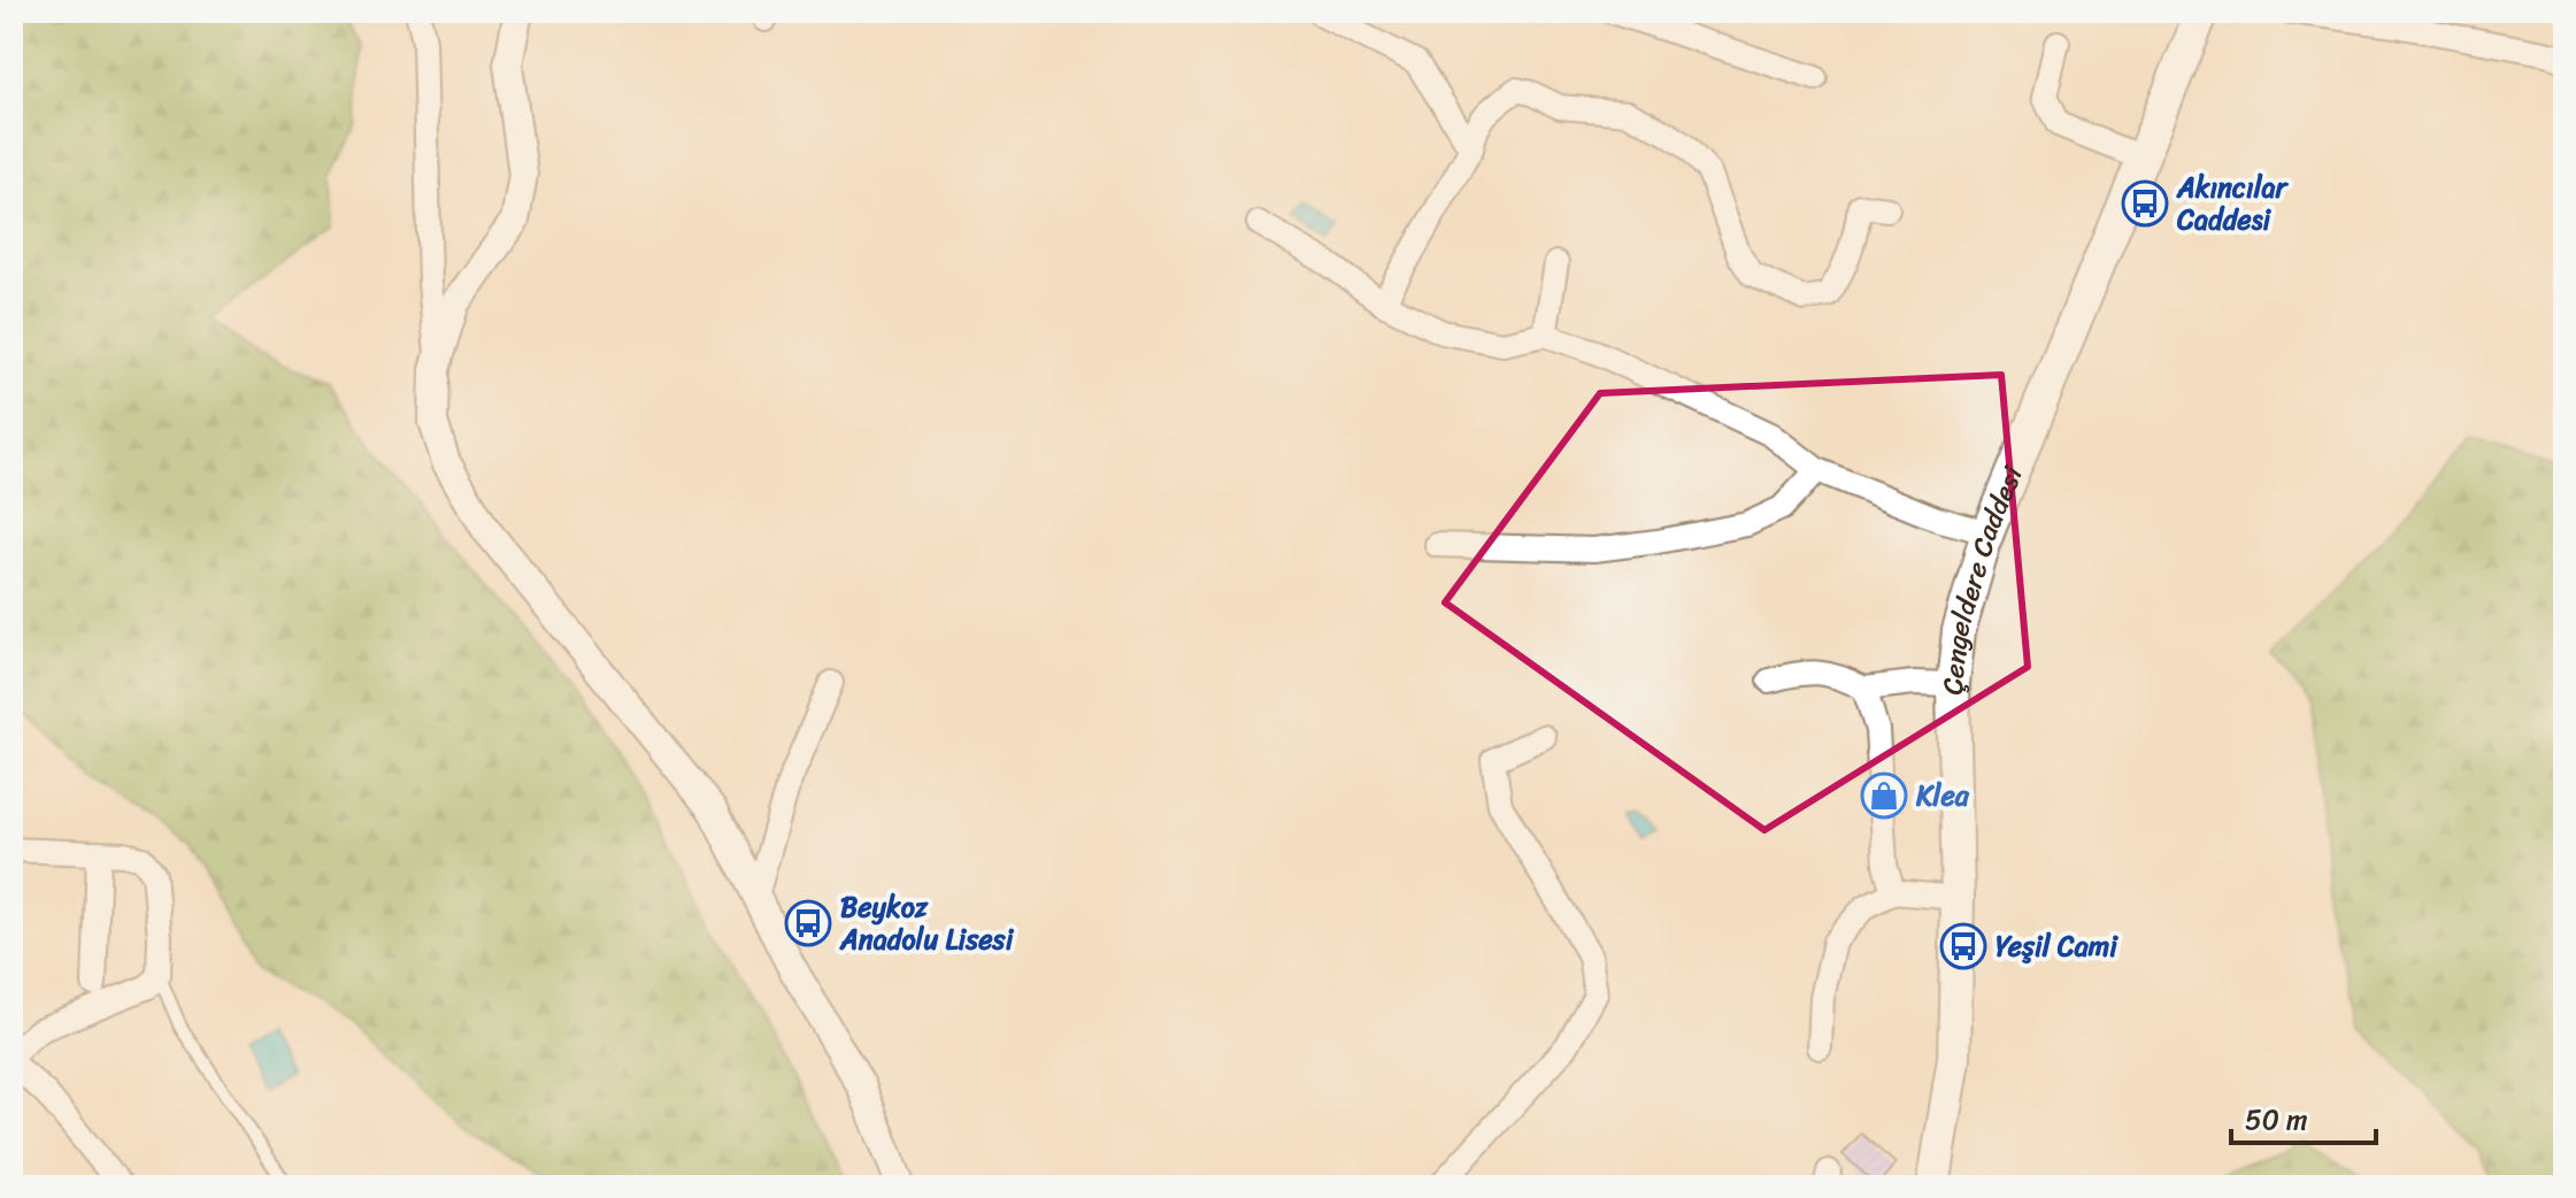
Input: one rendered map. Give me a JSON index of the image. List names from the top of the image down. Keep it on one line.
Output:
{"streets":{"main road":["Çengeldere Caddesi"]},"places":{"bus stop":["Akıncılar Caddesi","Beykoz Anadolu Lisesi","Yeşil Cami"],"shop":["Klea"]},"scale_bar":"50 m"}
